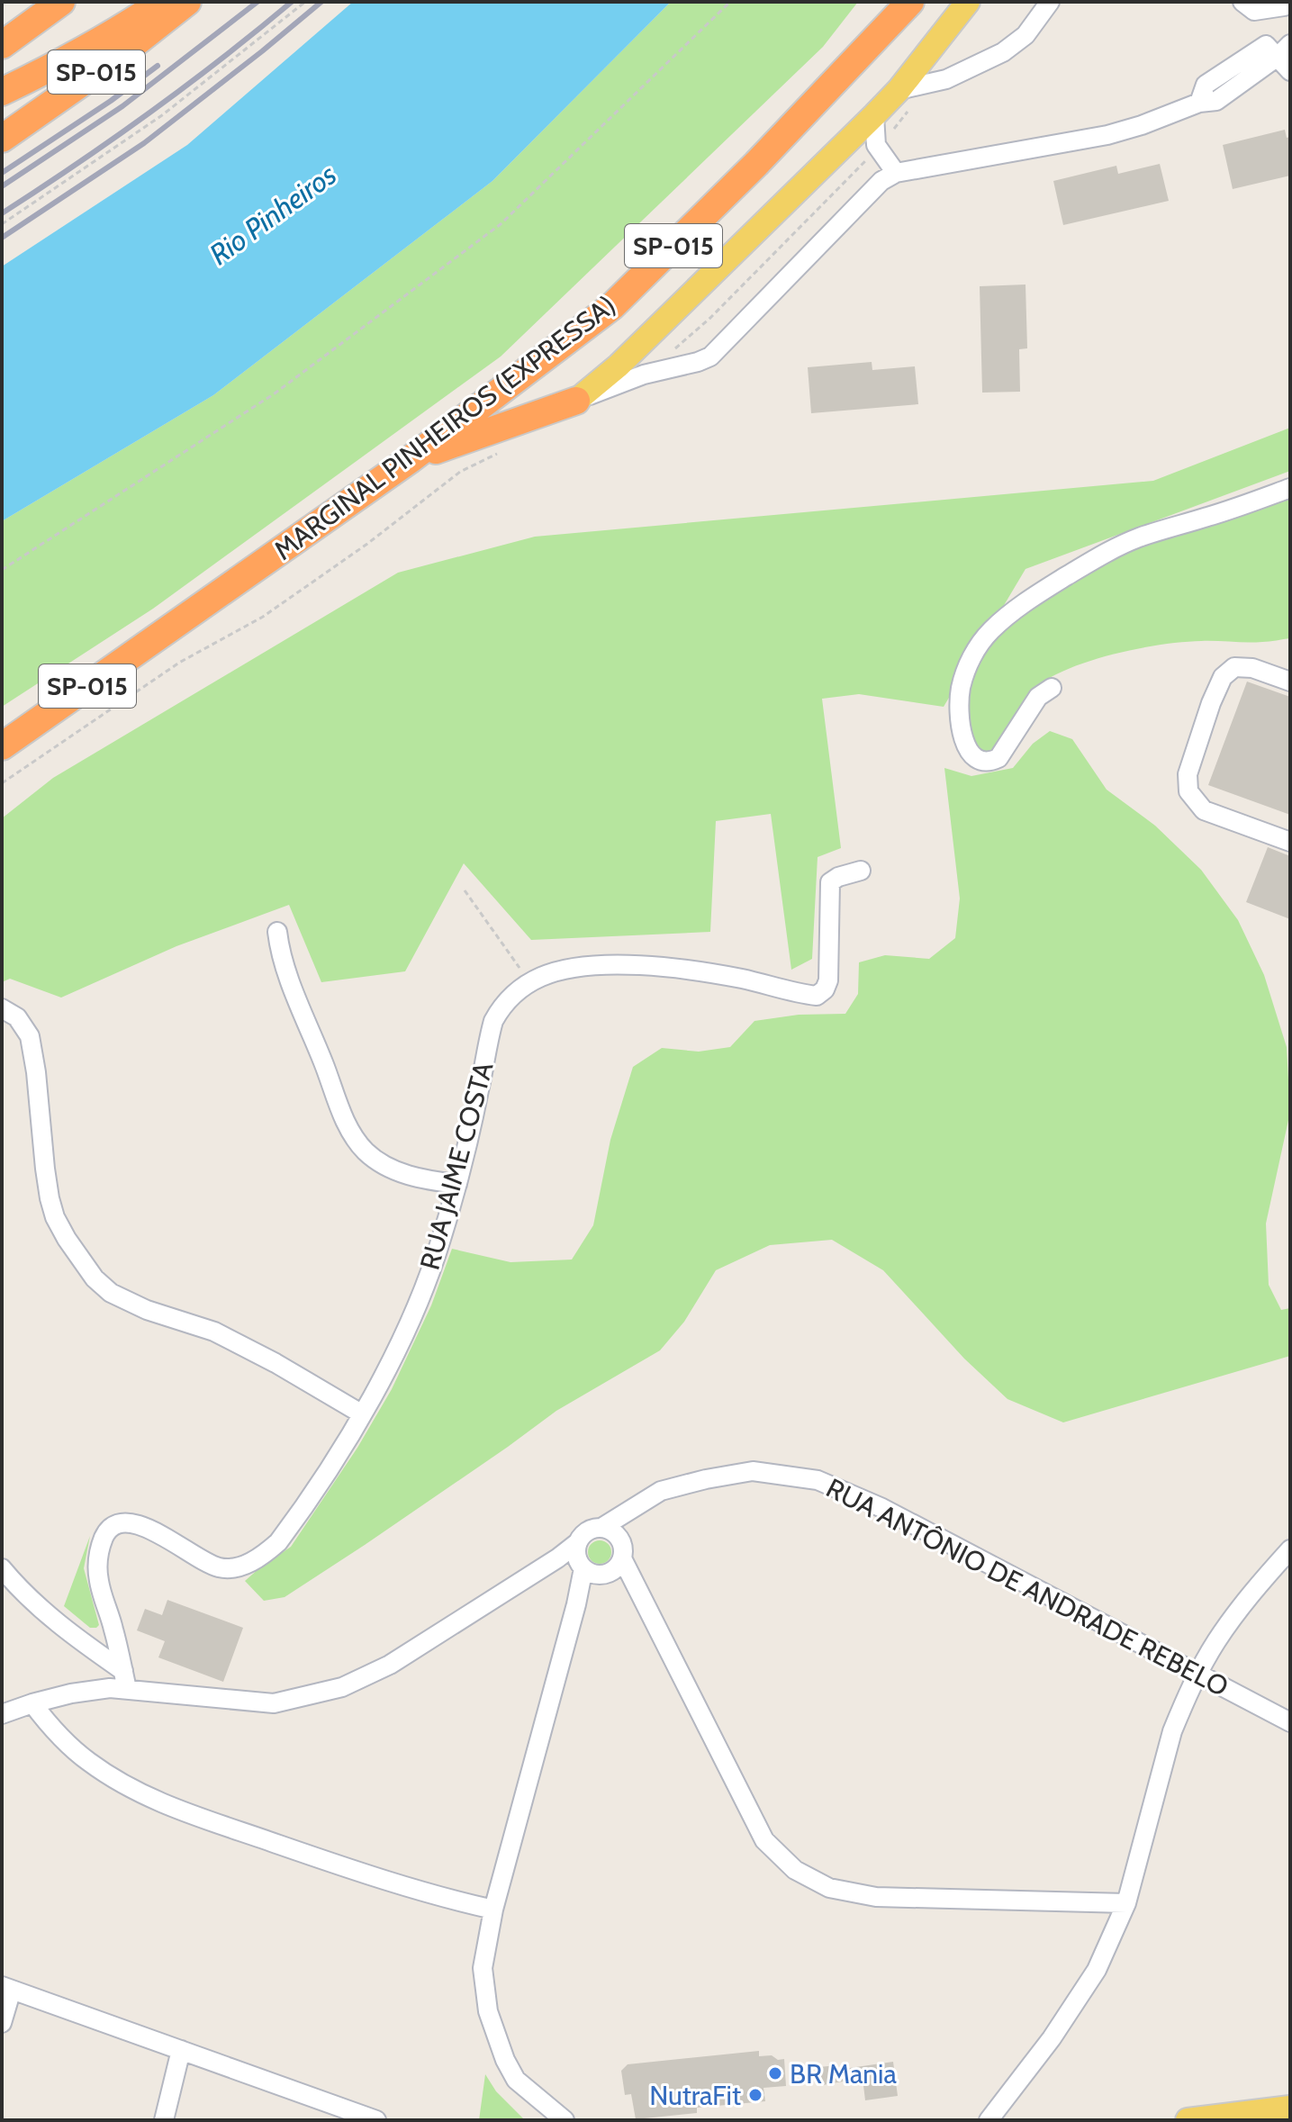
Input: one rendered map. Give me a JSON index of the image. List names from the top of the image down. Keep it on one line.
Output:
{"streets":{"highway":["SP-015","MARGINAL PINHEIROS (EXPRESSA)"],"street":["RUA JAIME COSTA","RUA ANTÔNIO DE ANDRADE REBELO"]},"water":["Rio Pinheiros"],"places":["BR Mania","NutraFit"]}
